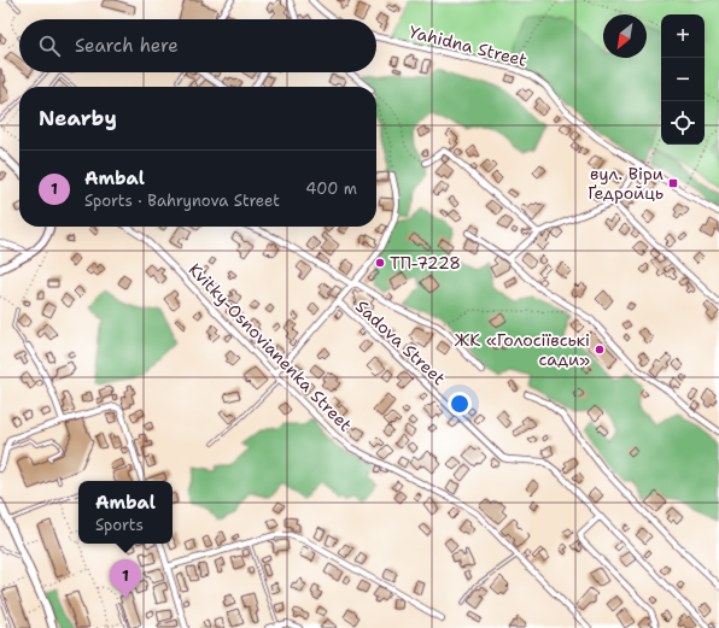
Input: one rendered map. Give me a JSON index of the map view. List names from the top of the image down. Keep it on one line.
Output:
{"streets":{"street":["Yahidna Street","Sadova Street","Kvitky-Osnovianenka Street"]},"places":{"transit":["вул. Віри Ґедройць"],"other":["ТП-7228","ЖК «Голосіївські сади»"]},"north":"bottom left","page":{"map_buttons":["+","−"],"search":"Search here","heading":"Nearby","list":[{"mark":"1","name":"Ambal","note":"Sports · Bahrynova Street","value":"400 m"}],"popup":["Ambal","Sports"],"pins":"1"}}
